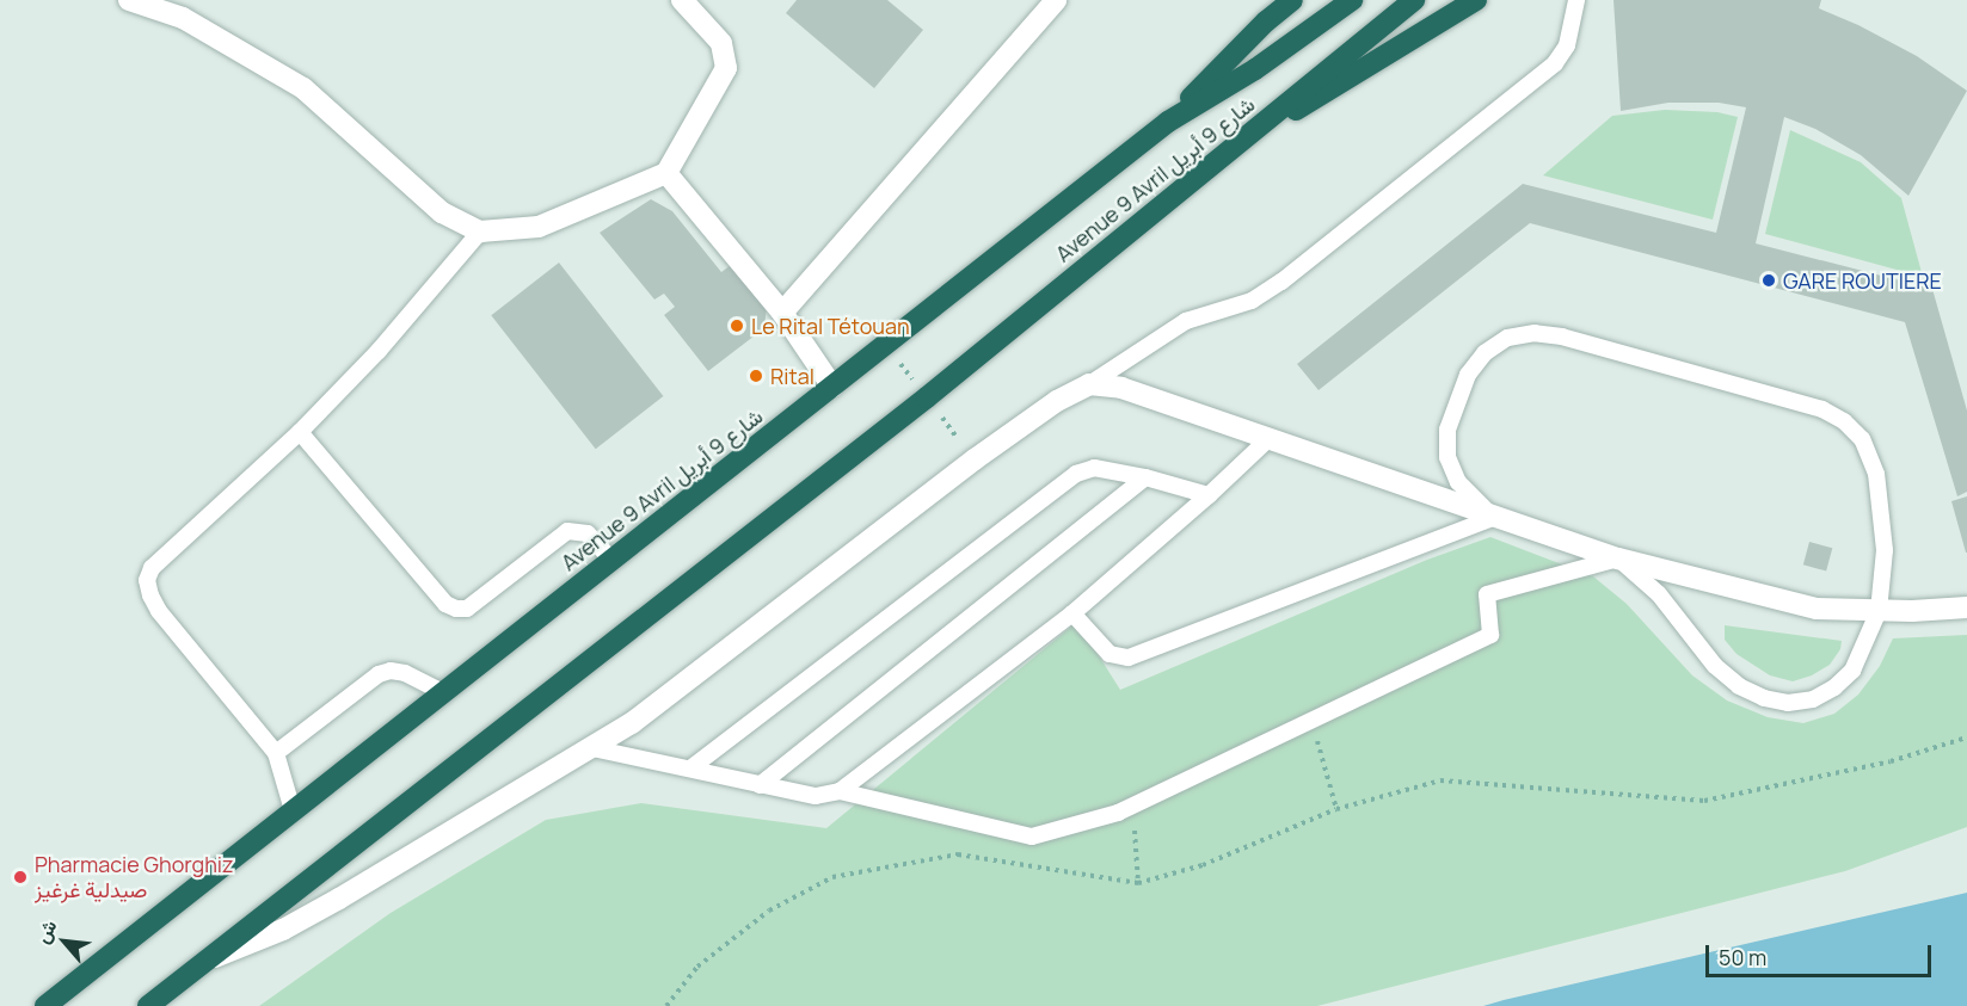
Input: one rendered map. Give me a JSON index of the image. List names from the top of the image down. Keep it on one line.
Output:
{"streets":{"highway":["Avenue 9 Avril شارع 9 أبريل"]},"places":["GARE ROUTIERE","Le Rital Tétouan","Rital","Pharmacie Ghorghiz صيدلية غرغيز"],"scale_bar":"50 m","north":"top left"}
